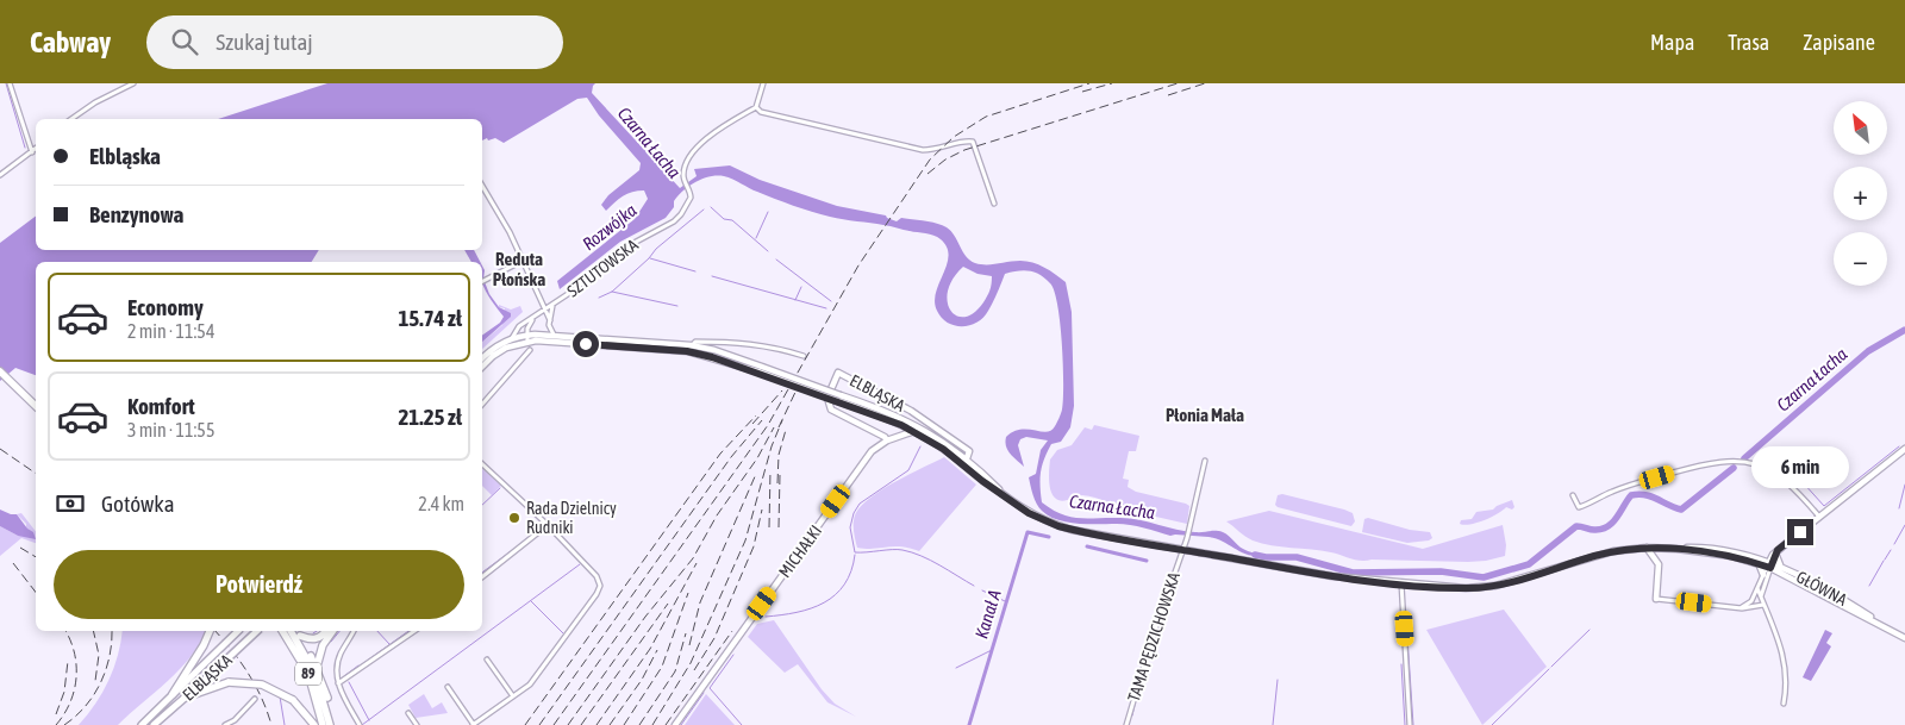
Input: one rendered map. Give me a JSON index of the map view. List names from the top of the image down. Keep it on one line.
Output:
{"streets":{"highway":["89"],"main road":["ELBLĄSKA","MICHAŁKI","GŁÓWNA"],"street":["SZTUTOWSKA","TAMA PĘDZICHOWSKA"]},"crossings":[["SZTUTOWSKA","ELBLĄSKA"],["ELBLĄSKA","MICHAŁKI"],["ELBLĄSKA","GŁÓWNA"],["ELBLĄSKA","TAMA PĘDZICHOWSKA"]],"districts":["Reduta Płońska","Płonia Mała"],"water":["Czarna Łacha","Rozwójka","Kanał A"],"places":["Rada Dzielnicy Rudniki"],"north":"top left","page":{"header":"Cabway","search":"Szukaj tutaj","nav":["Mapa","Trasa","Zapisane"],"map_buttons":["+","−"],"banner":["Elbląska","Benzynowa"],"list":[{"name":"Economy","note":"2 min · 11:54","value":"15.74 zł"},{"name":"Komfort","note":"3 min · 11:55","value":"21.25 zł"}],"bubble":"6 min","pay":["Gotówka","2.4 km"],"buttons":"Potwierdź"}}
